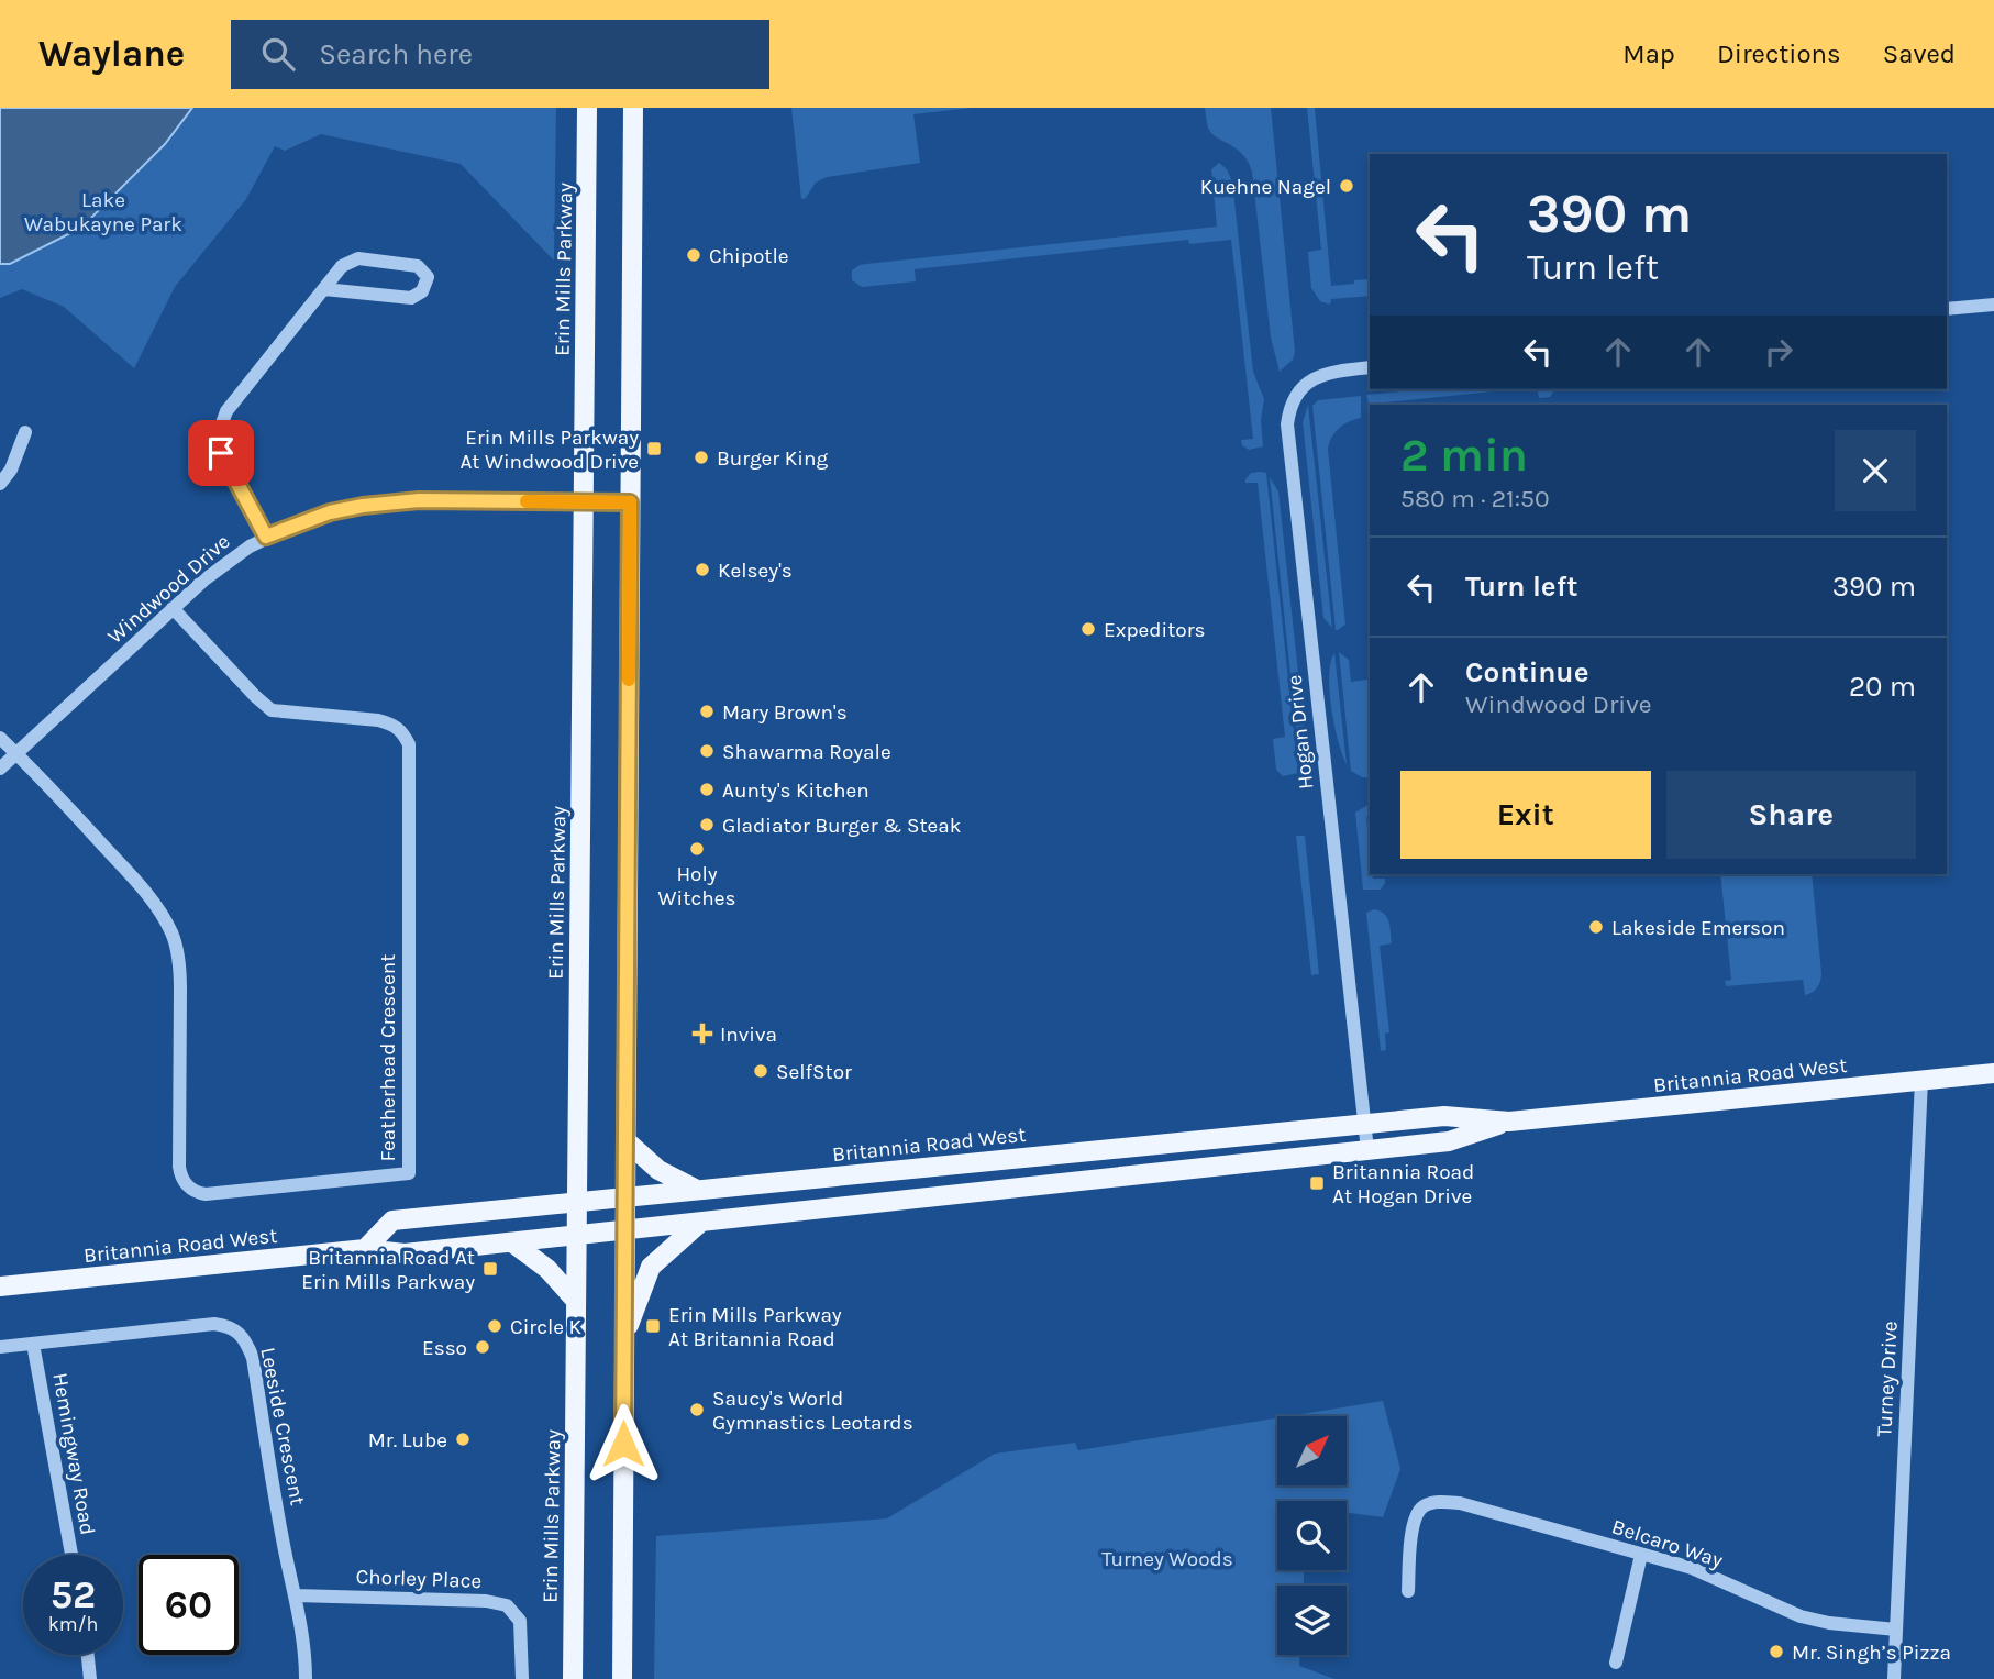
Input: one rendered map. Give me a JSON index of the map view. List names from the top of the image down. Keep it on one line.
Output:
{"streets":{"main road":["Erin Mills Parkway","Britannia Road West"],"street":["Windwood Drive","Hogan Drive","Featherhead Crescent","Turney Drive","Leeside Crescent","Hemingway Road","Belcaro Way","Chorley Place"]},"crossings":[["Erin Mills Parkway","Windwood Drive"],["Erin Mills Parkway","Britannia Road West"],["Windwood Drive","Featherhead Crescent"],["Hogan Drive","Britannia Road West"],["Britannia Road West","Turney Drive"],["Turney Drive","Belcaro Way"],["Leeside Crescent","Hemingway Road"],["Leeside Crescent","Chorley Place"]],"parks":["Lake Wabukayne Park","Turney Woods"],"places":{"other":["Kuehne Nagel","Chipotle","Burger King","Kelsey's","Expeditors","Mary Brown's","Shawarma Royale","Aunty's Kitchen","Gladiator Burger & Steak","Holy Witches","Lakeside Emerson","SelfStor","Circle K","Esso","Saucy's World Gymnastics Leotards","Mr. Lube","Mr. Singh’s Pizza"],"transit":["Erin Mills Parkway At Windwood Drive","Britannia Road At Hogan Drive","Britannia Road At Erin Mills Parkway","Erin Mills Parkway At Britannia Road"],"health":["Inviva"]},"north":"top right","page":{"header":"Waylane","search":"Search here","nav":["Map","Directions","Saved"],"turn":["390 m","Turn left"],"heading":["2 min","580 m · 21:50"],"list":[{"name":"Turn left","value":"390 m"},{"name":"Continue","note":"Windwood Drive","value":"20 m"}],"buttons":["Exit","Share"],"speed":"52 km/h","limit":"60"}}
